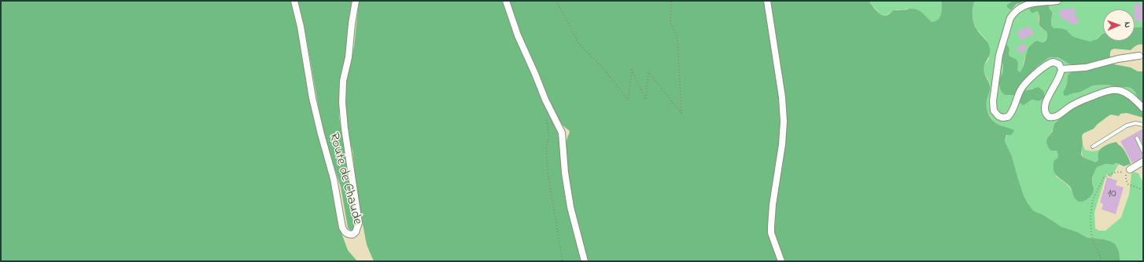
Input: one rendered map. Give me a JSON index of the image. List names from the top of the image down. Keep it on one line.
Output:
{"streets":{"street":["Route de Chaude"]},"house_numbers":["10"],"north":"right"}
